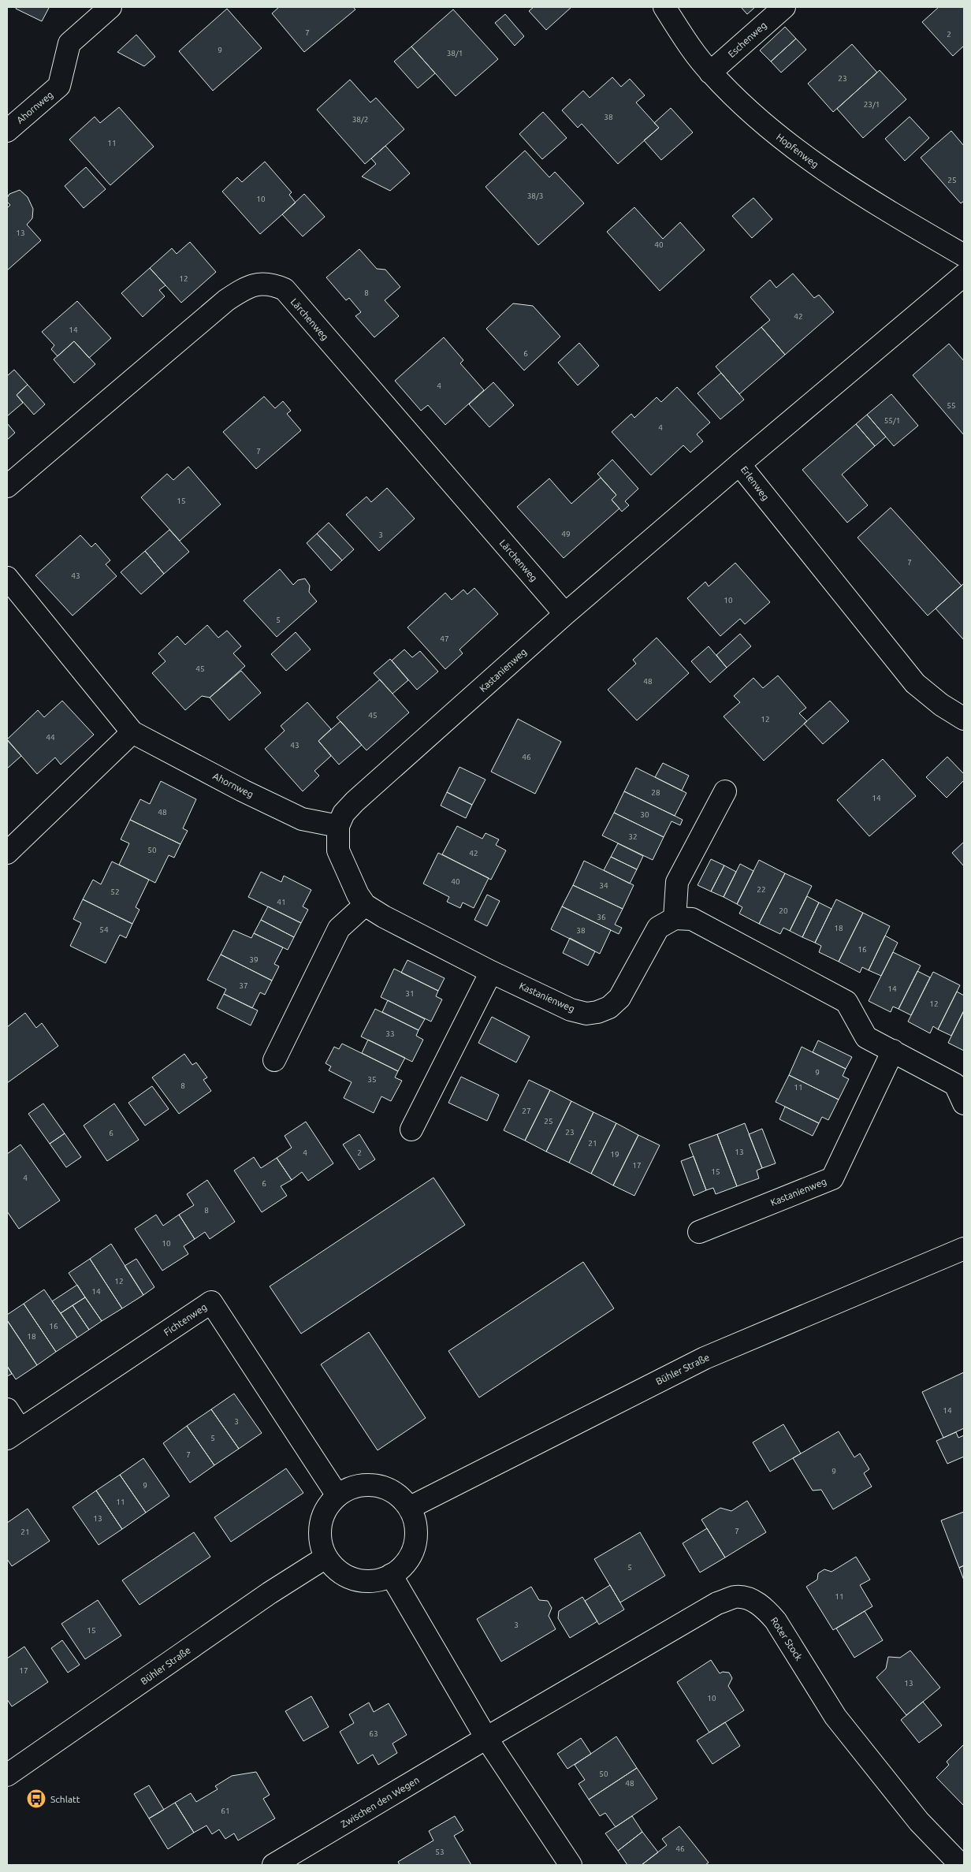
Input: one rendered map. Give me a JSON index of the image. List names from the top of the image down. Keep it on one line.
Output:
{"streets":{"street":["Eschenweg","Ahornweg","Hopfenweg","Lärchenweg","Erlenweg","Kastanienweg","Fichtenweg","Bühler Straße","Roter Stock","Zwischen den Wegen"]},"crossings":[["Eschenweg","Hopfenweg"],["Ahornweg","Kastanienweg"],["Lärchenweg","Kastanienweg"],["Erlenweg","Kastanienweg"],["Fichtenweg","Bühler Straße"],["Roter Stock","Zwischen den Wegen"]],"places":{"bus stop":["Schlatt"]},"house_numbers":["7","2","9","38/1","23","23/1","38","38/2","11","25","38/3","10","13","40","12","8","42","14","6","4","55","55/1","4","7","15","49","3","7","43","10","5","47","45","48","45","12","44","43","46","28","14","48","30","32","50","42","40","34","22","52","41","20","36","18","54","38","16","39","37","14","31","12","33","9","35","8","11","27","25","23","6","21","13","4","2","19","17","15","4","6","8","10","12","14","16","18","14","3","5","7","9","9","11","13","7","21","5","11","3","15","17","13","10","63","50","48","61","46","53"]}
